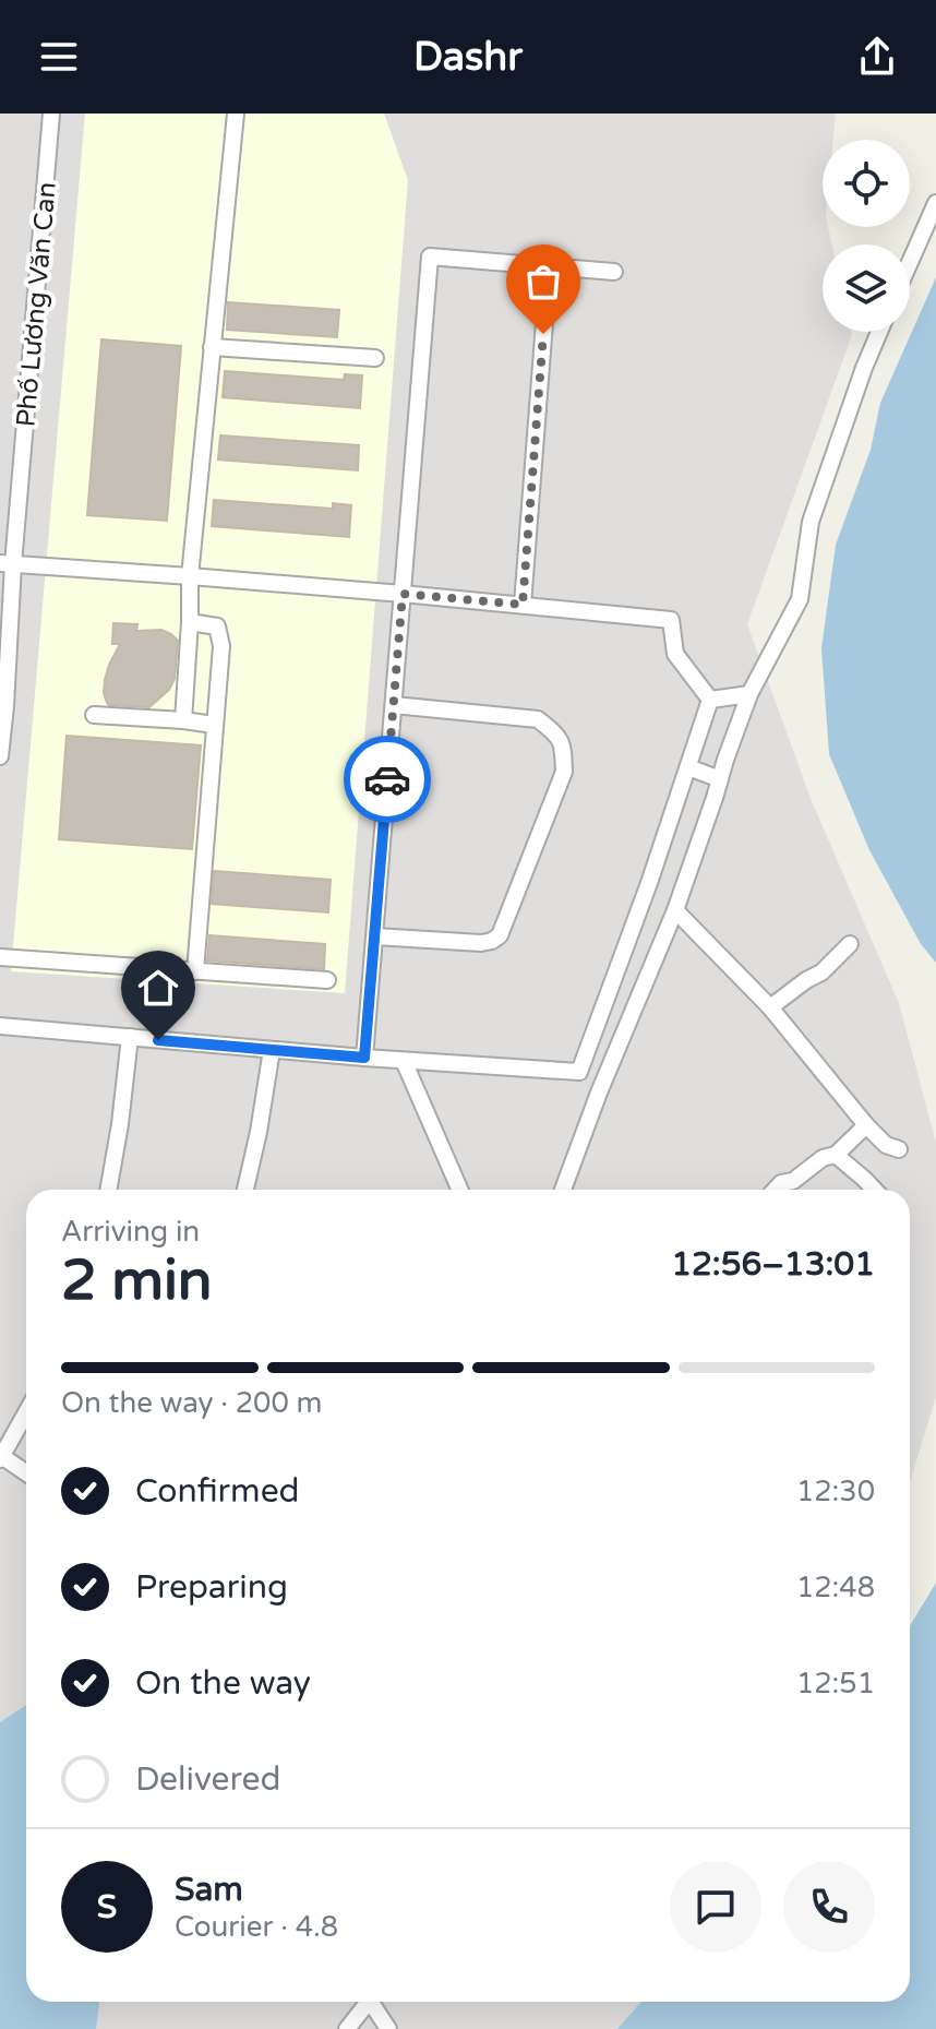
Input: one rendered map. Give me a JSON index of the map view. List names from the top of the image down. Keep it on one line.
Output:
{"streets":{"street":["Phố Lương Văn Can"]},"page":{"header":"Dashr","heading":["2 min","Arriving in","12:56–13:01"],"panel":["Sam","Courier · 4.8"],"bar":"On the way · 200 m","list":[["Confirmed","12:30"],["Preparing","12:48"],["On the way","12:51"],"Delivered"],"round":"S"}}
